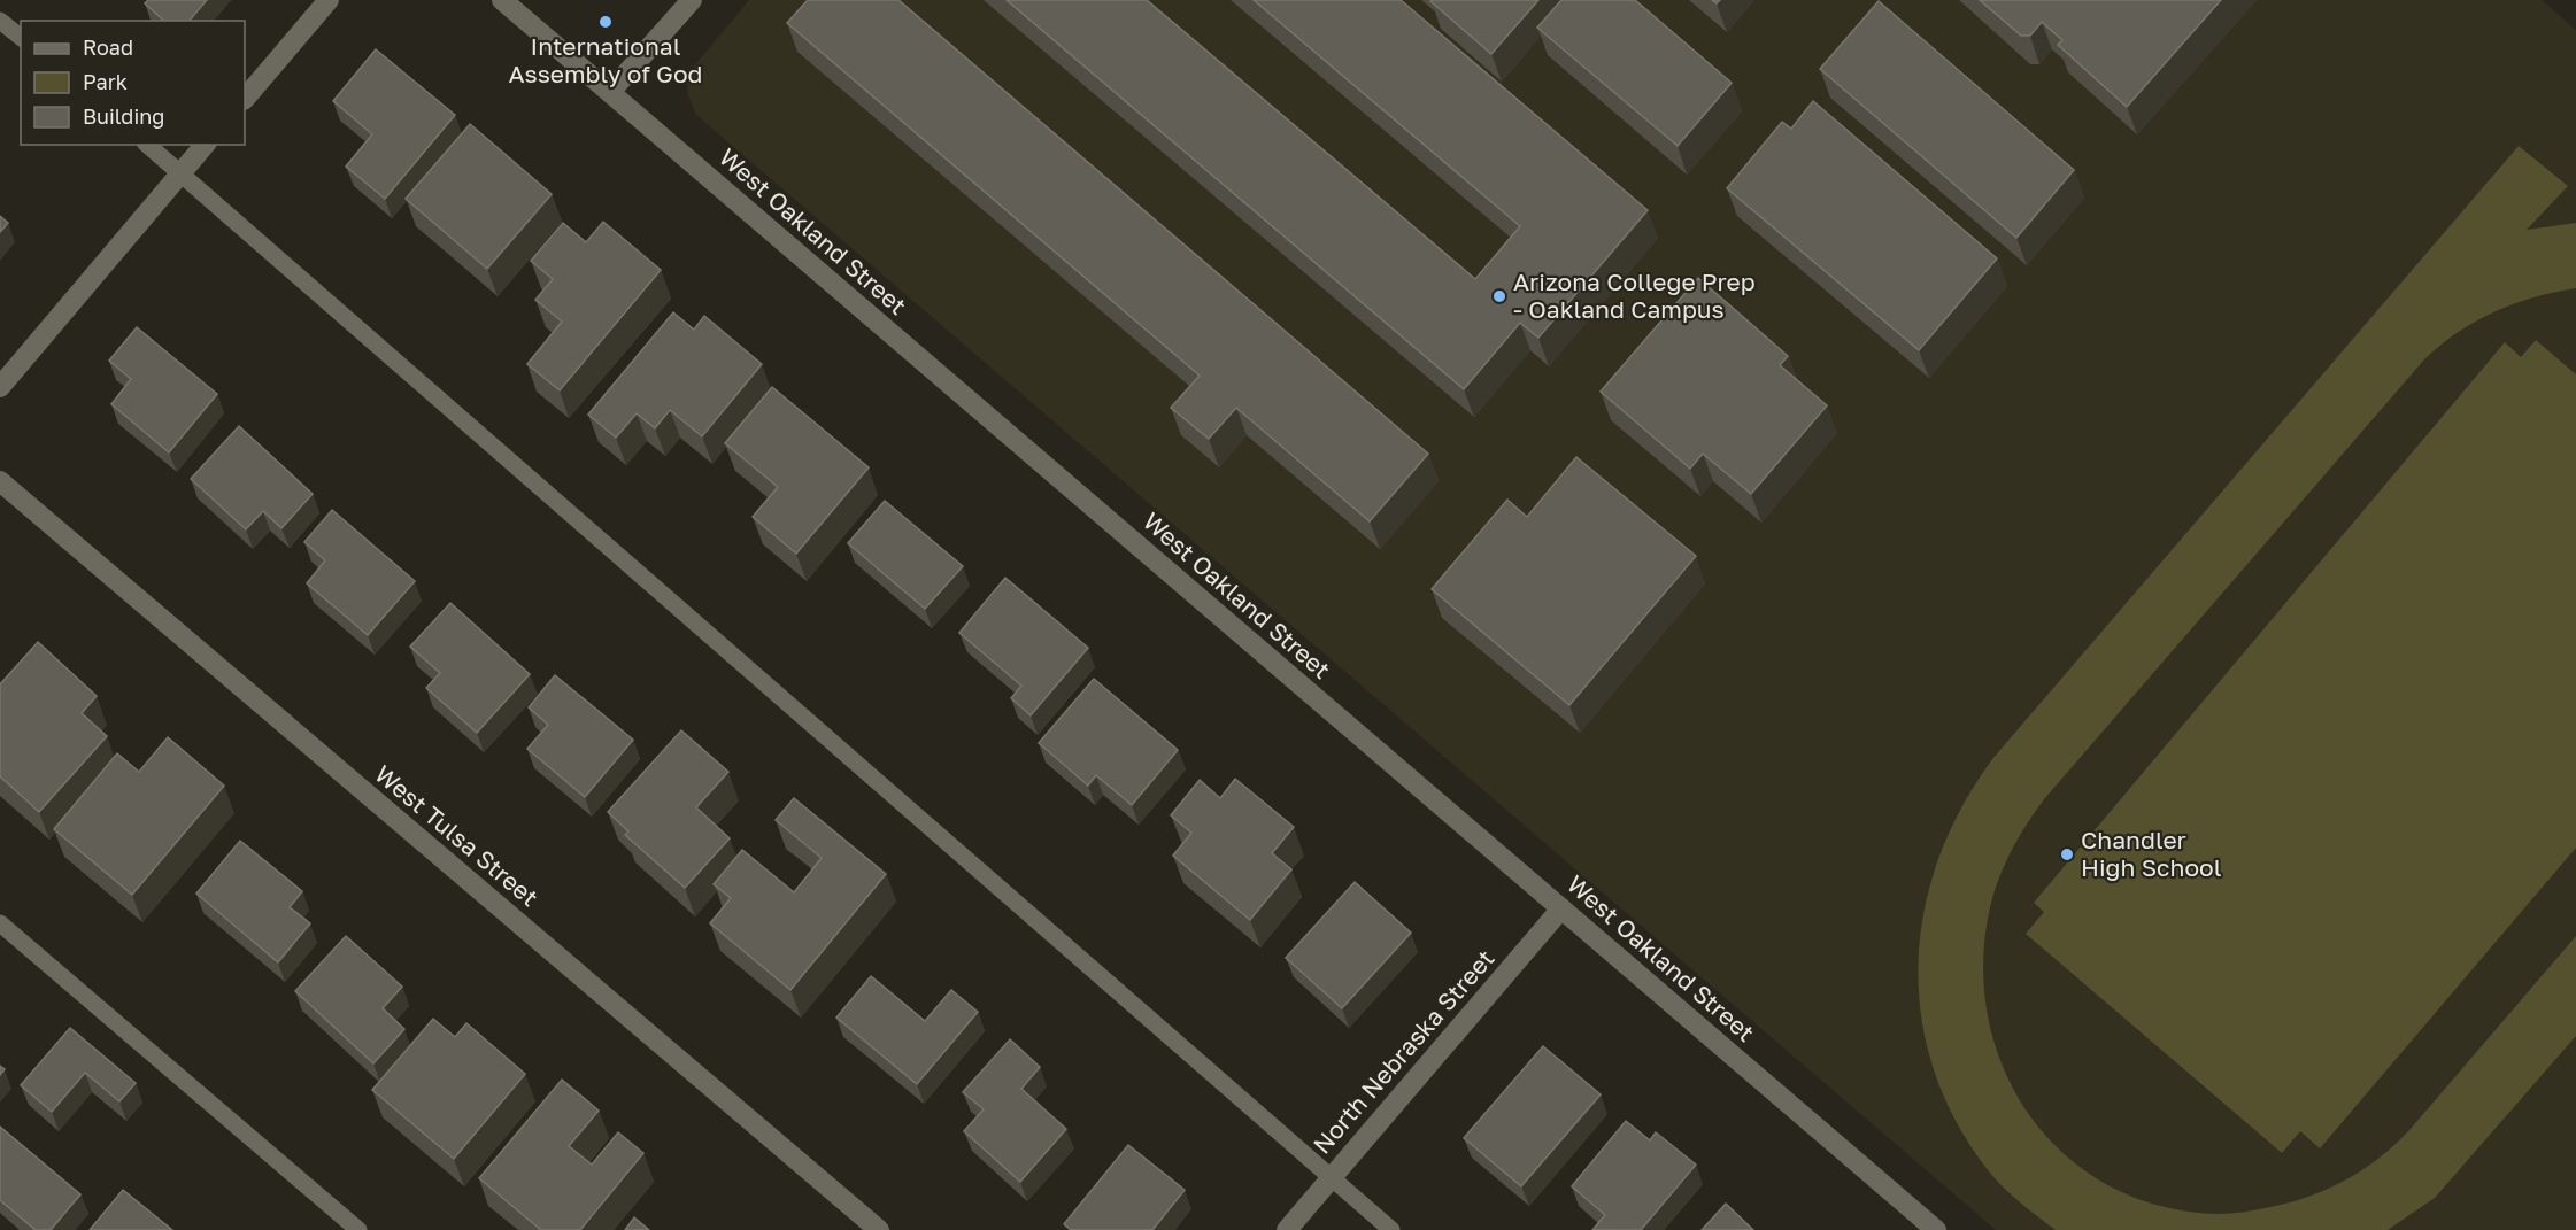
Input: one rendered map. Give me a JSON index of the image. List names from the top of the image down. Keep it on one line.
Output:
{"streets":{"street":["West Oakland Street","West Tulsa Street","North Nebraska Street"]},"crossings":[["West Oakland Street","North Nebraska Street"]],"places":["International Assembly of God","Arizona College Prep - Oakland Campus","Chandler High School"],"legend":["Road","Park","Building"]}
